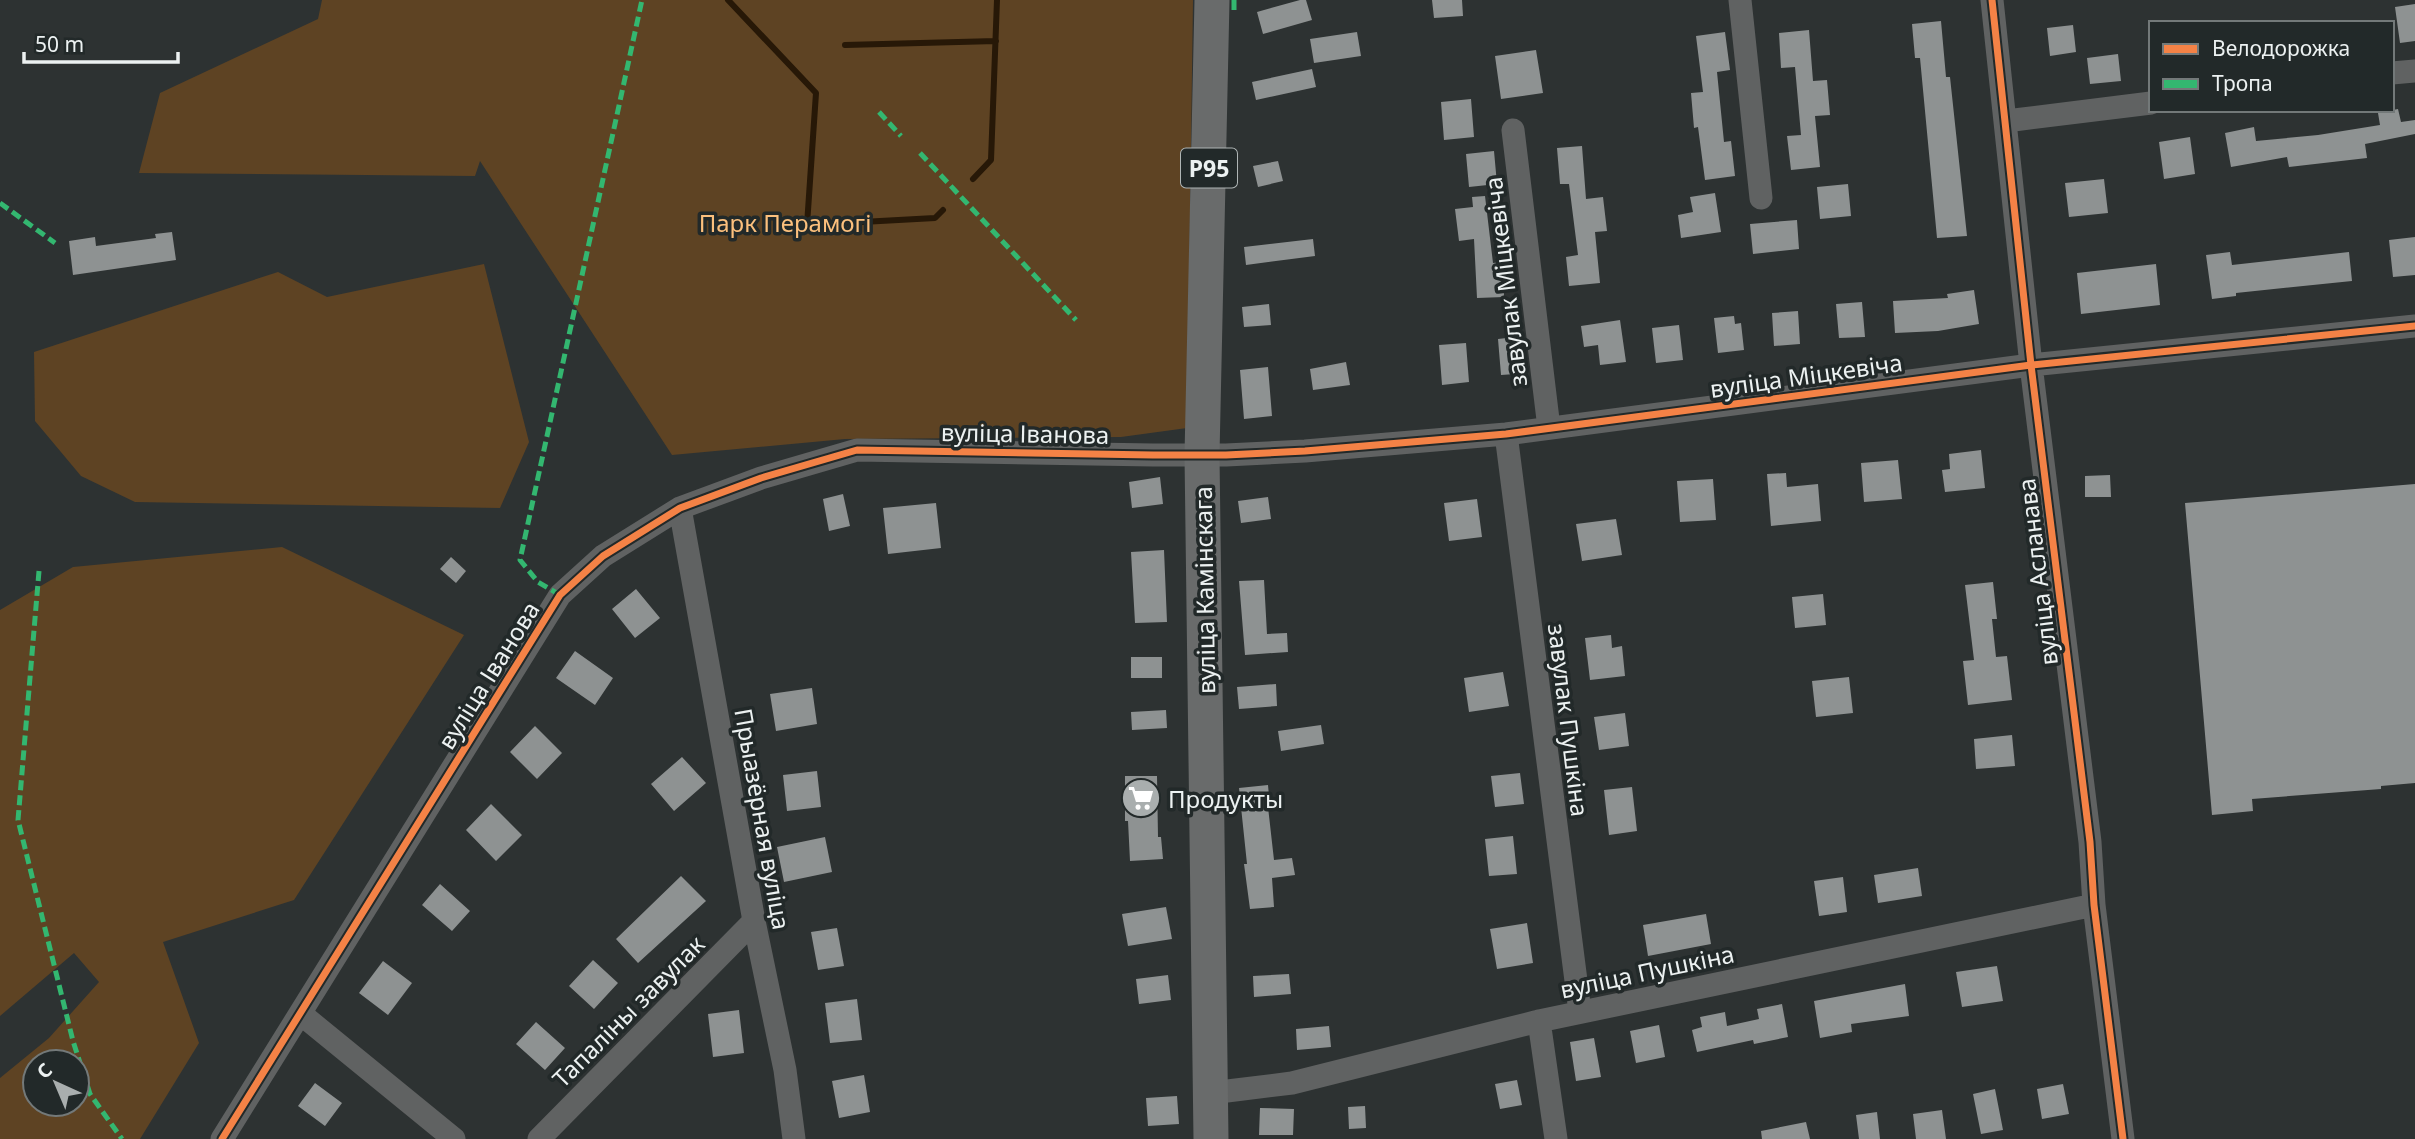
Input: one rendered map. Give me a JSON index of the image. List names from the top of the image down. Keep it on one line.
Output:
{"streets":{"main road":["Р95","вуліца Камінскага"],"street":["завулак Міцкевіча","вуліца Міцкевіча","вуліца Іванова","вуліца Асланава","завулак Пушкіна","Прыазёрная вуліца","вуліца Пушкіна","Тапаліны завулак"]},"crossings":[["завулак Міцкевіча","вуліца Міцкевіча"],["вуліца Міцкевіча","вуліца Іванова"],["вуліца Міцкевіча","вуліца Асланава"],["вуліца Міцкевіча","вуліца Камінскага"],["вуліца Міцкевіча","завулак Пушкіна"],["вуліца Іванова","вуліца Камінскага"],["вуліца Іванова","Прыазёрная вуліца"],["вуліца Асланава","вуліца Пушкіна"],["вуліца Камінскага","вуліца Пушкіна"],["завулак Пушкіна","вуліца Пушкіна"],["Прыазёрная вуліца","Тапаліны завулак"]],"parks":["Парк Перамогі"],"places":{"supermarket":["Продукты"]},"legend":["Велодорожка","Тропа"],"scale_bar":"50 m","north":"top left"}
